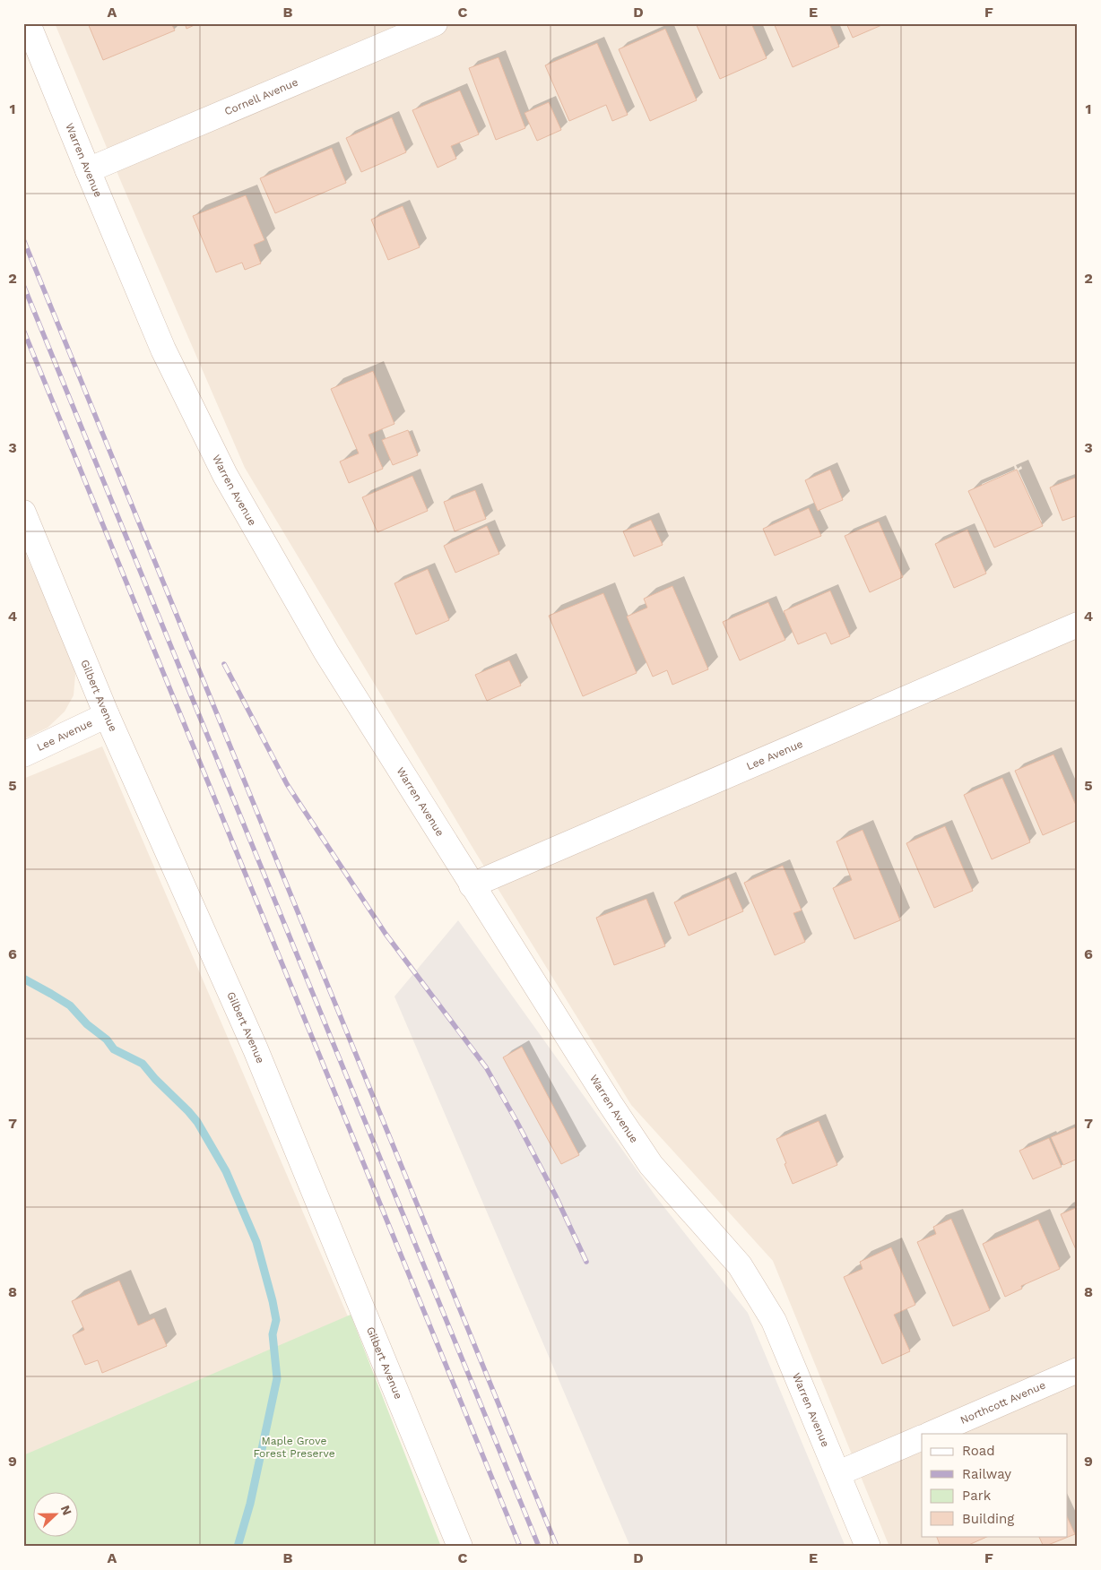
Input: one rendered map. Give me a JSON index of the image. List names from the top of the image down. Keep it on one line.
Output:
{"streets":{"street":["Cornell Avenue","Warren Avenue","Gilbert Avenue","Lee Avenue","Northcott Avenue"]},"crossings":[["Cornell Avenue","Warren Avenue"],["Warren Avenue","Lee Avenue"],["Gilbert Avenue","Lee Avenue"]],"parks":["Maple Grove Forest Preserve"],"legend":["Road","Railway","Park","Building"],"north":"right","grid":{"columns":["A","B","C","D","E","F"],"rows":["1","2","3","4","5","6","7","8","9"]}}
